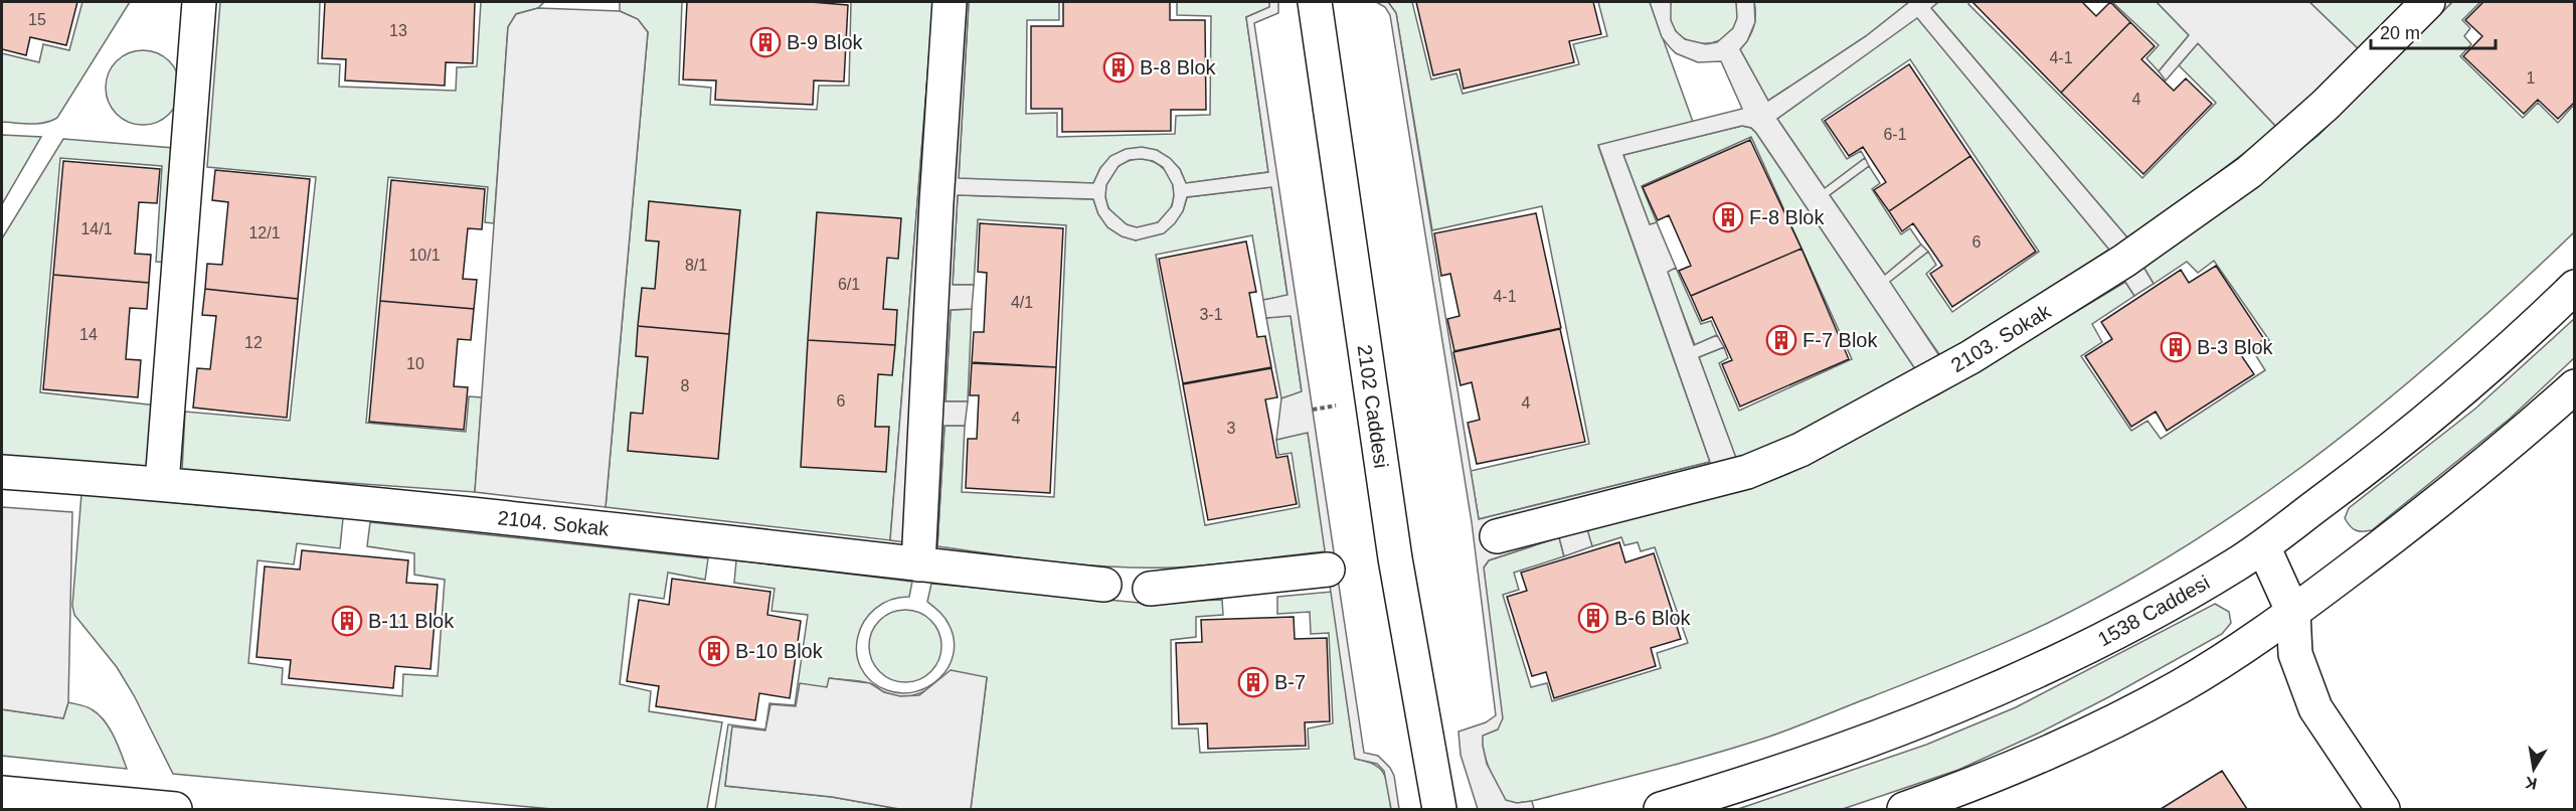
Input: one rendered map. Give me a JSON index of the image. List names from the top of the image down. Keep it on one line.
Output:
{"streets":{"street":["2103. Sokak","2102 Caddesi","2104. Sokak","1538 Caddesi"]},"places":{"building":["B-9 Blok","B-8 Blok","F-8 Blok","F-7 Blok","B-3 Blok","B-6 Blok","B-11 Blok","B-10 Blok","B-7"]},"house_numbers":["15","13","4-1","1","4","6-1","14/1","12/1","6","10/1","8/1","6/1","4-1","4/1","3-1","14","12","10","8","6","4","4","3"],"scale_bar":"20 m","north":"bottom"}
